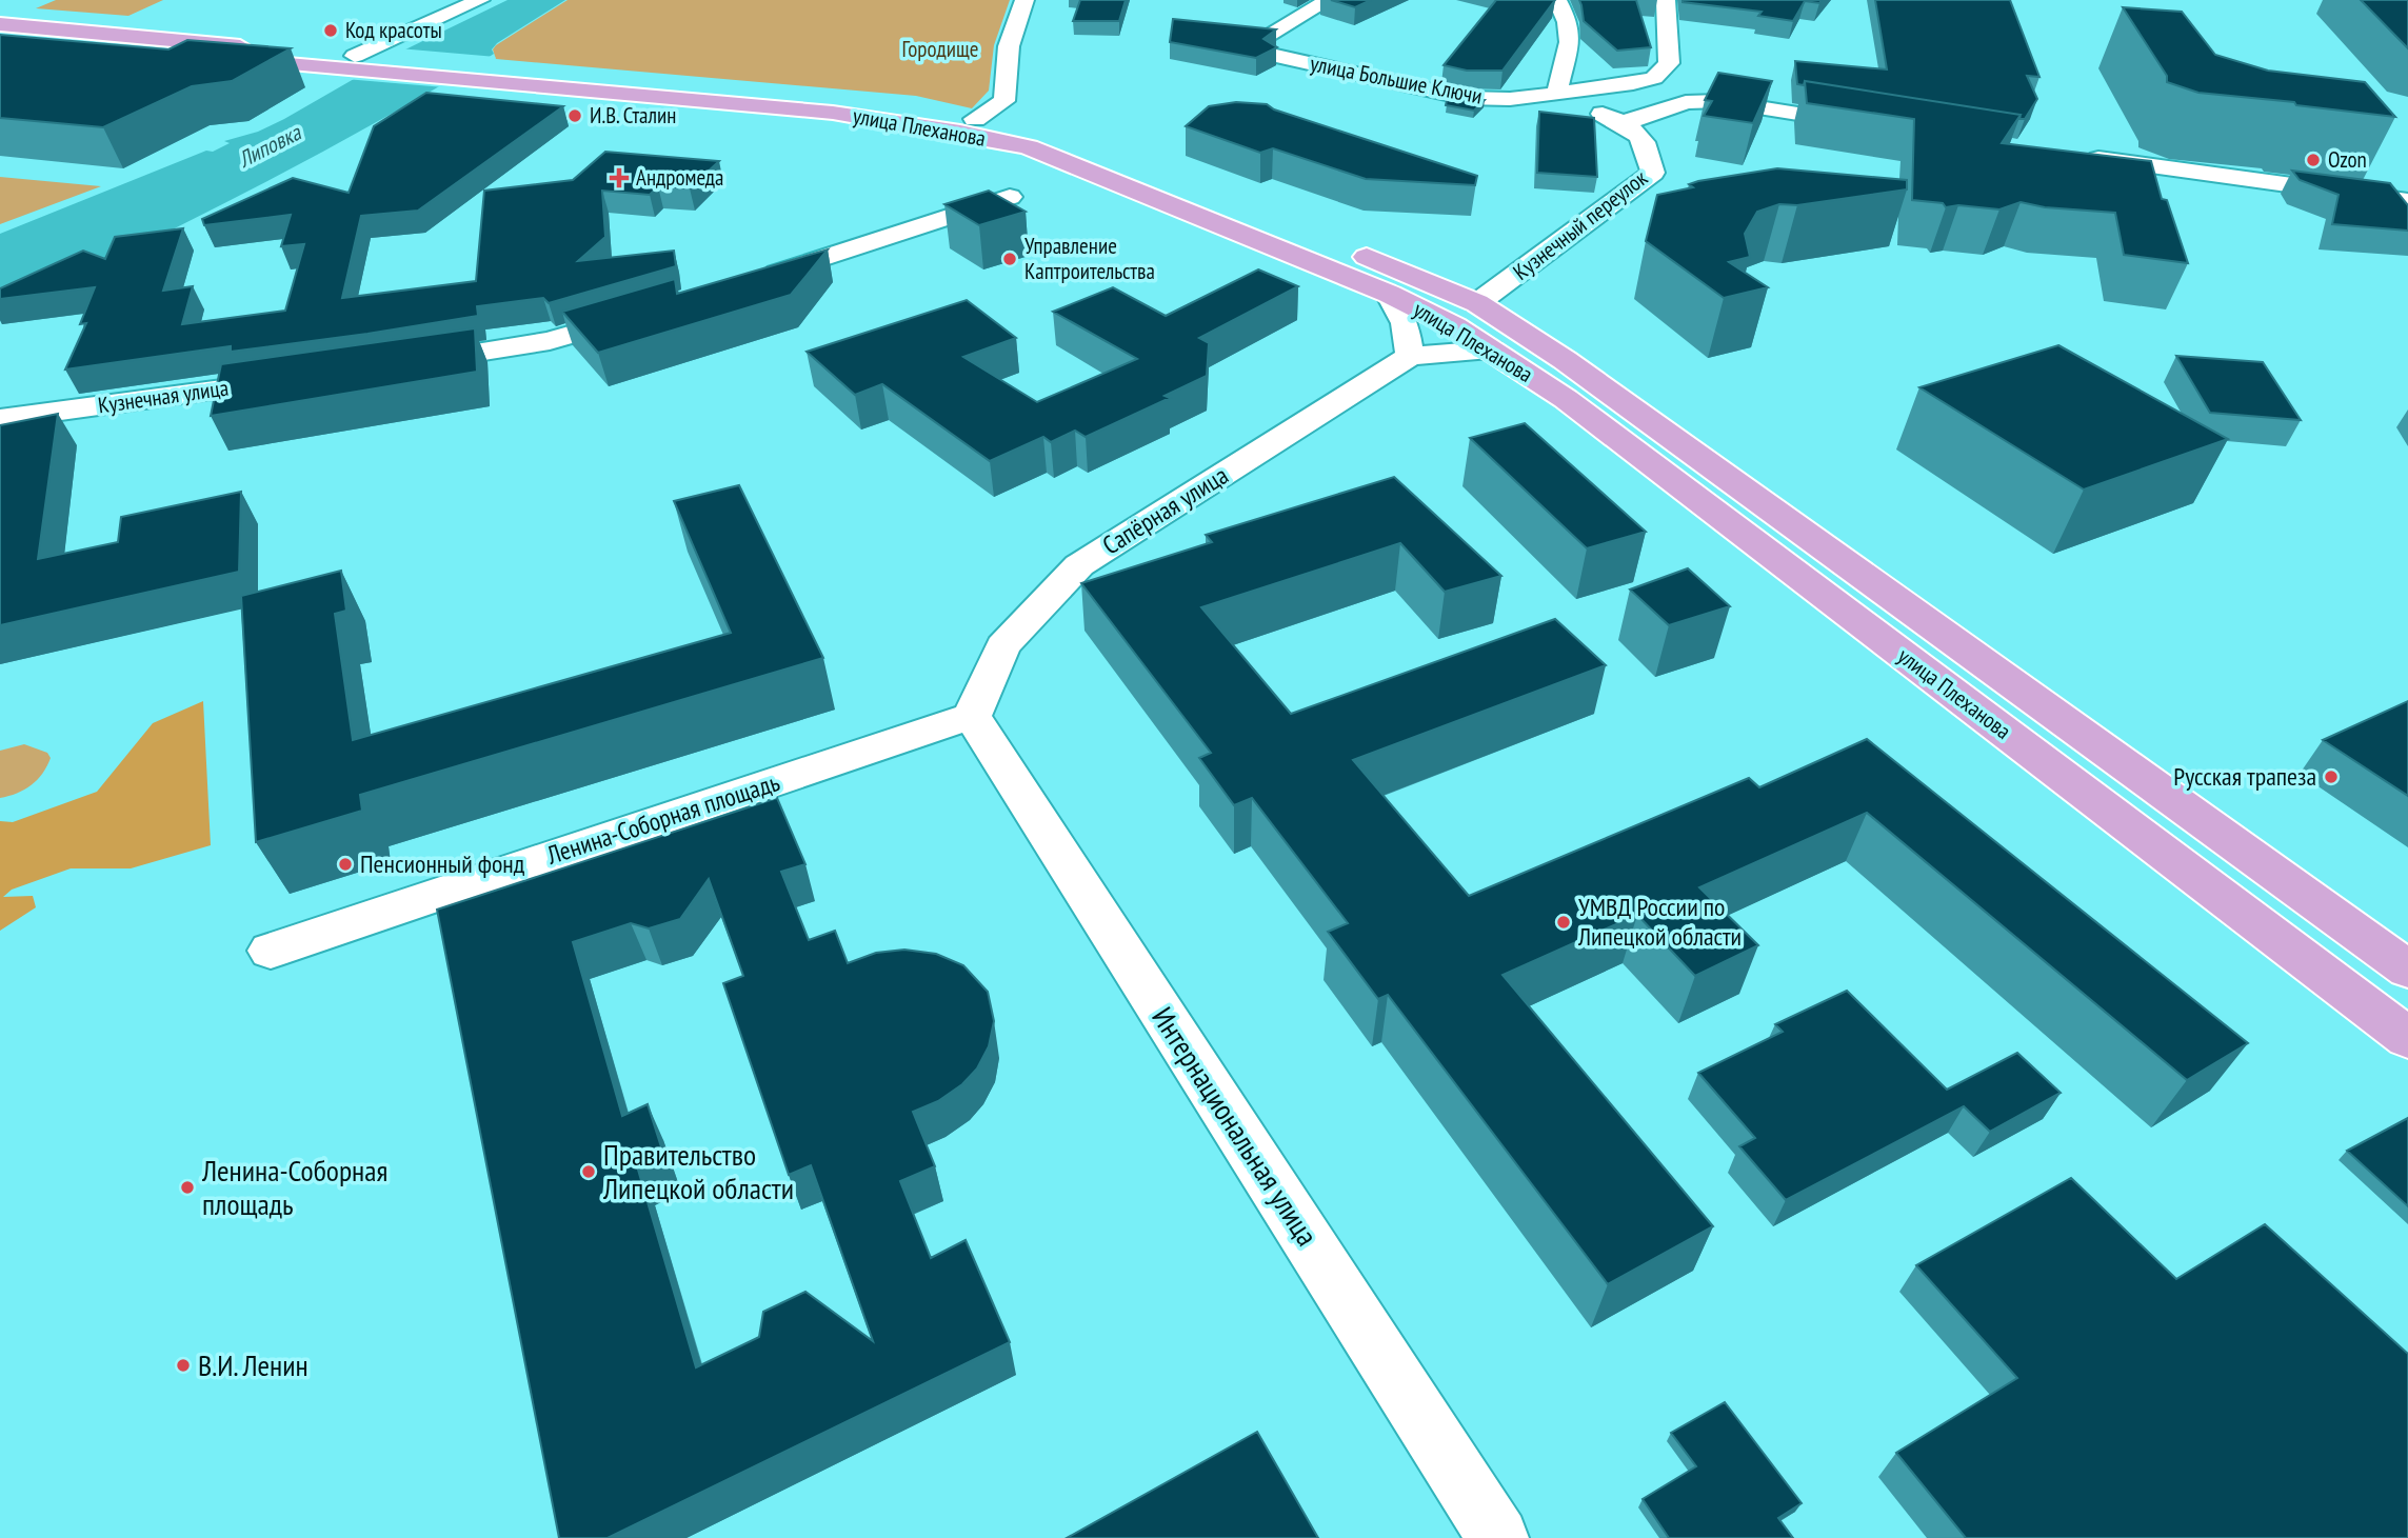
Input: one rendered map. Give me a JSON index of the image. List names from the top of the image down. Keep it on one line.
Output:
{"streets":{"main road":["улица Плеханова"],"street":["улица Большие Ключи","Кузнечный переулок","Кузнечная улица","Сапёрная улица","Ленина-Соборная площадь","Интернациональная улица"]},"crossings":[["улица Большие Ключи","Кузнечный переулок"],["улица Плеханова","Кузнечный переулок"],["улица Плеханова","Сапёрная улица"],["Сапёрная улица","Ленина-Соборная площадь"],["Сапёрная улица","Интернациональная улица"],["Ленина-Соборная площадь","Интернациональная улица"]],"water":["Липовка"],"parks":["Городище"],"places":{"other":["Код красоты","И.В. Сталин","Ozon","Управление Каптроительства","Русская трапеза","Пенсионный фонд","УМВД России по Липецкой области","Правительство Липецкой области","Ленина-Соборная площадь","В.И. Ленин"],"health":["Андромеда"]}}
